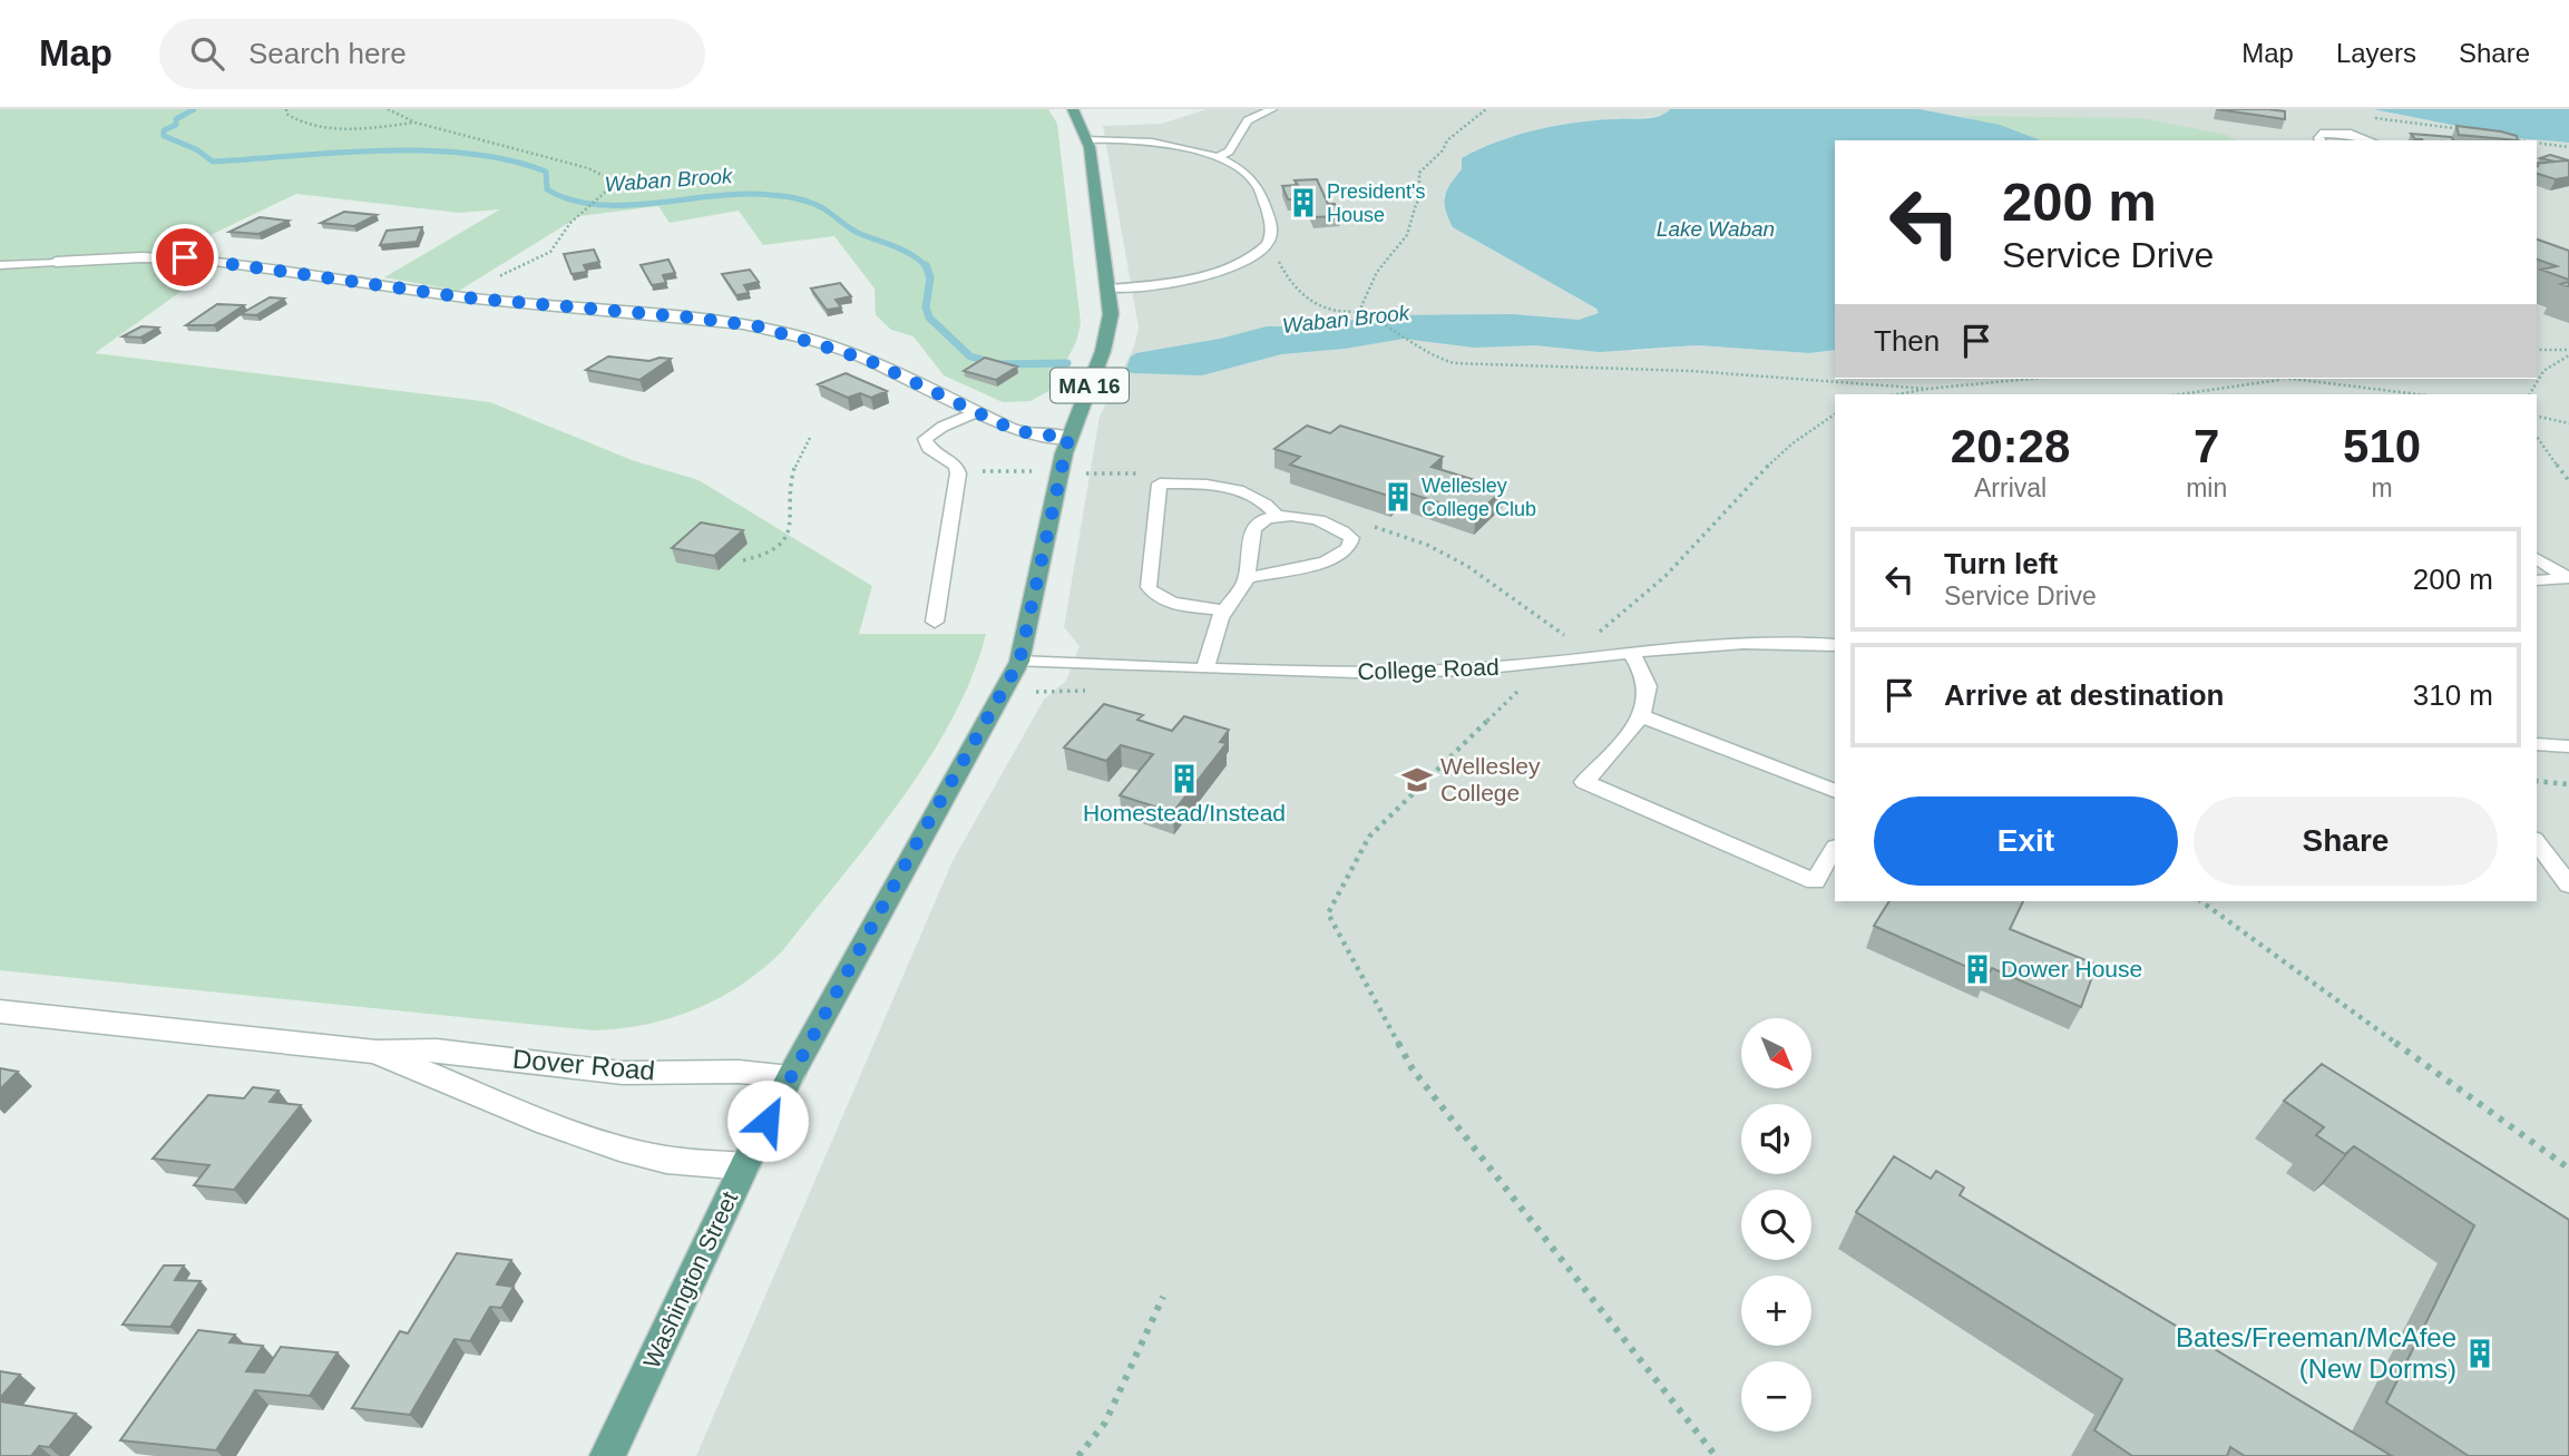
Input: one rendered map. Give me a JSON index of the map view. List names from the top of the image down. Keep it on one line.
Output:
{"streets":{"main road":["MA 16","Washington Street"],"street":["Dover Road"],"lane":["College Road"]},"crossings":[["College Road","Washington Street"],["Dover Road","Washington Street"]],"water":["Waban Brook","Lake Waban"],"places":{"building":["President's House","Wellesley College Club","Homestead/Instead","Dower House","Bates/Freeman/McAfee (New Dorms)"],"school or university":["Wellesley College"]},"north":"bottom right","page":{"header":"Map","search":"Search here","nav":["Map","Layers","Share"],"turn":["200 m","Service Drive"],"then":"Then","eta":["20:28","Arrival","7","min","510","m"],"list":[{"name":"Turn left","note":"Service Drive","value":"200 m"},{"name":"Arrive at destination","value":"310 m"}],"buttons":["Exit","Share"],"map_buttons":["+","−"]}}
